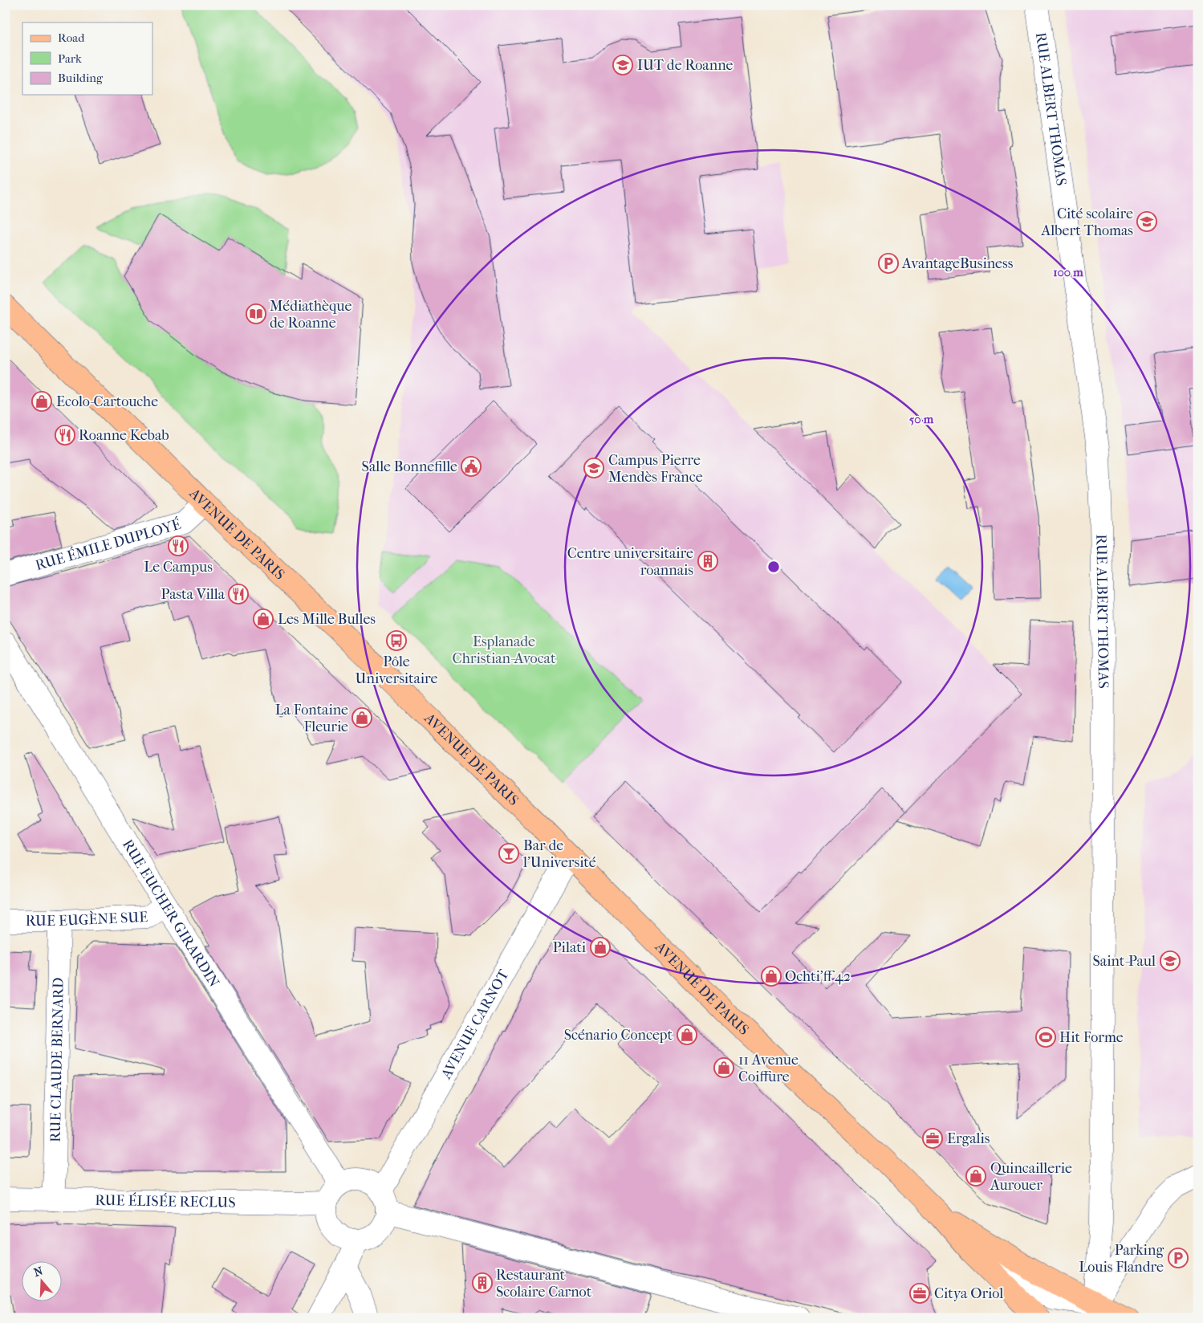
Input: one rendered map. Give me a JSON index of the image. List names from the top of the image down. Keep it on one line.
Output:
{"streets":{"main road":["AVENUE DE PARIS"],"street":["RUE ALBERT THOMAS","RUE ÉMILE DUPLOYÉ","RUE EUCHER GIRARDIN","RUE EUGÈNE SUE","AVENUE CARNOT","RUE CLAUDE BERNARD","RUE ÉLISÉE RECLUS"]},"crossings":[["AVENUE DE PARIS","RUE ÉMILE DUPLOYÉ"],["AVENUE DE PARIS","AVENUE CARNOT"],["RUE EUCHER GIRARDIN","RUE EUGÈNE SUE"],["RUE EUCHER GIRARDIN","AVENUE CARNOT"],["RUE EUCHER GIRARDIN","RUE ÉLISÉE RECLUS"],["RUE EUGÈNE SUE","RUE CLAUDE BERNARD"],["AVENUE CARNOT","RUE ÉLISÉE RECLUS"],["RUE CLAUDE BERNARD","RUE ÉLISÉE RECLUS"]],"parks":["Esplanade Christian-Avocat"],"places":{"school or university":["IUT de Roanne","Cité scolaire Albert Thomas","Campus Pierre Mendès France","Saint-Paul"],"parking":["AvantageBusiness","Parking Louis Flandre"],"library":["Médiathèque de Roanne"],"shop":["Ecolo-Cartouche","Les Mille Bulles","La Fontaine Fleurie","Pilati","Ochti'ff 42","Scénario Concept","11 Avenue Coiffure","Quincaillerie Aurouer"],"restaurant":["Roanne Kebab","Le Campus","Pasta Villa"],"public building":["Salle Bonnefille"],"building":["Centre universitaire roannais","Restaurant Scolaire Carnot"],"bus stop":["Pôle Universitaire"],"bar":["Bar de l'Université"],"sports":["Hit Forme"],"office":["Ergalis","Citya Oriol"]},"legend":["Road","Park","Building"],"north":"top","rings":["100 m","50 m"]}
